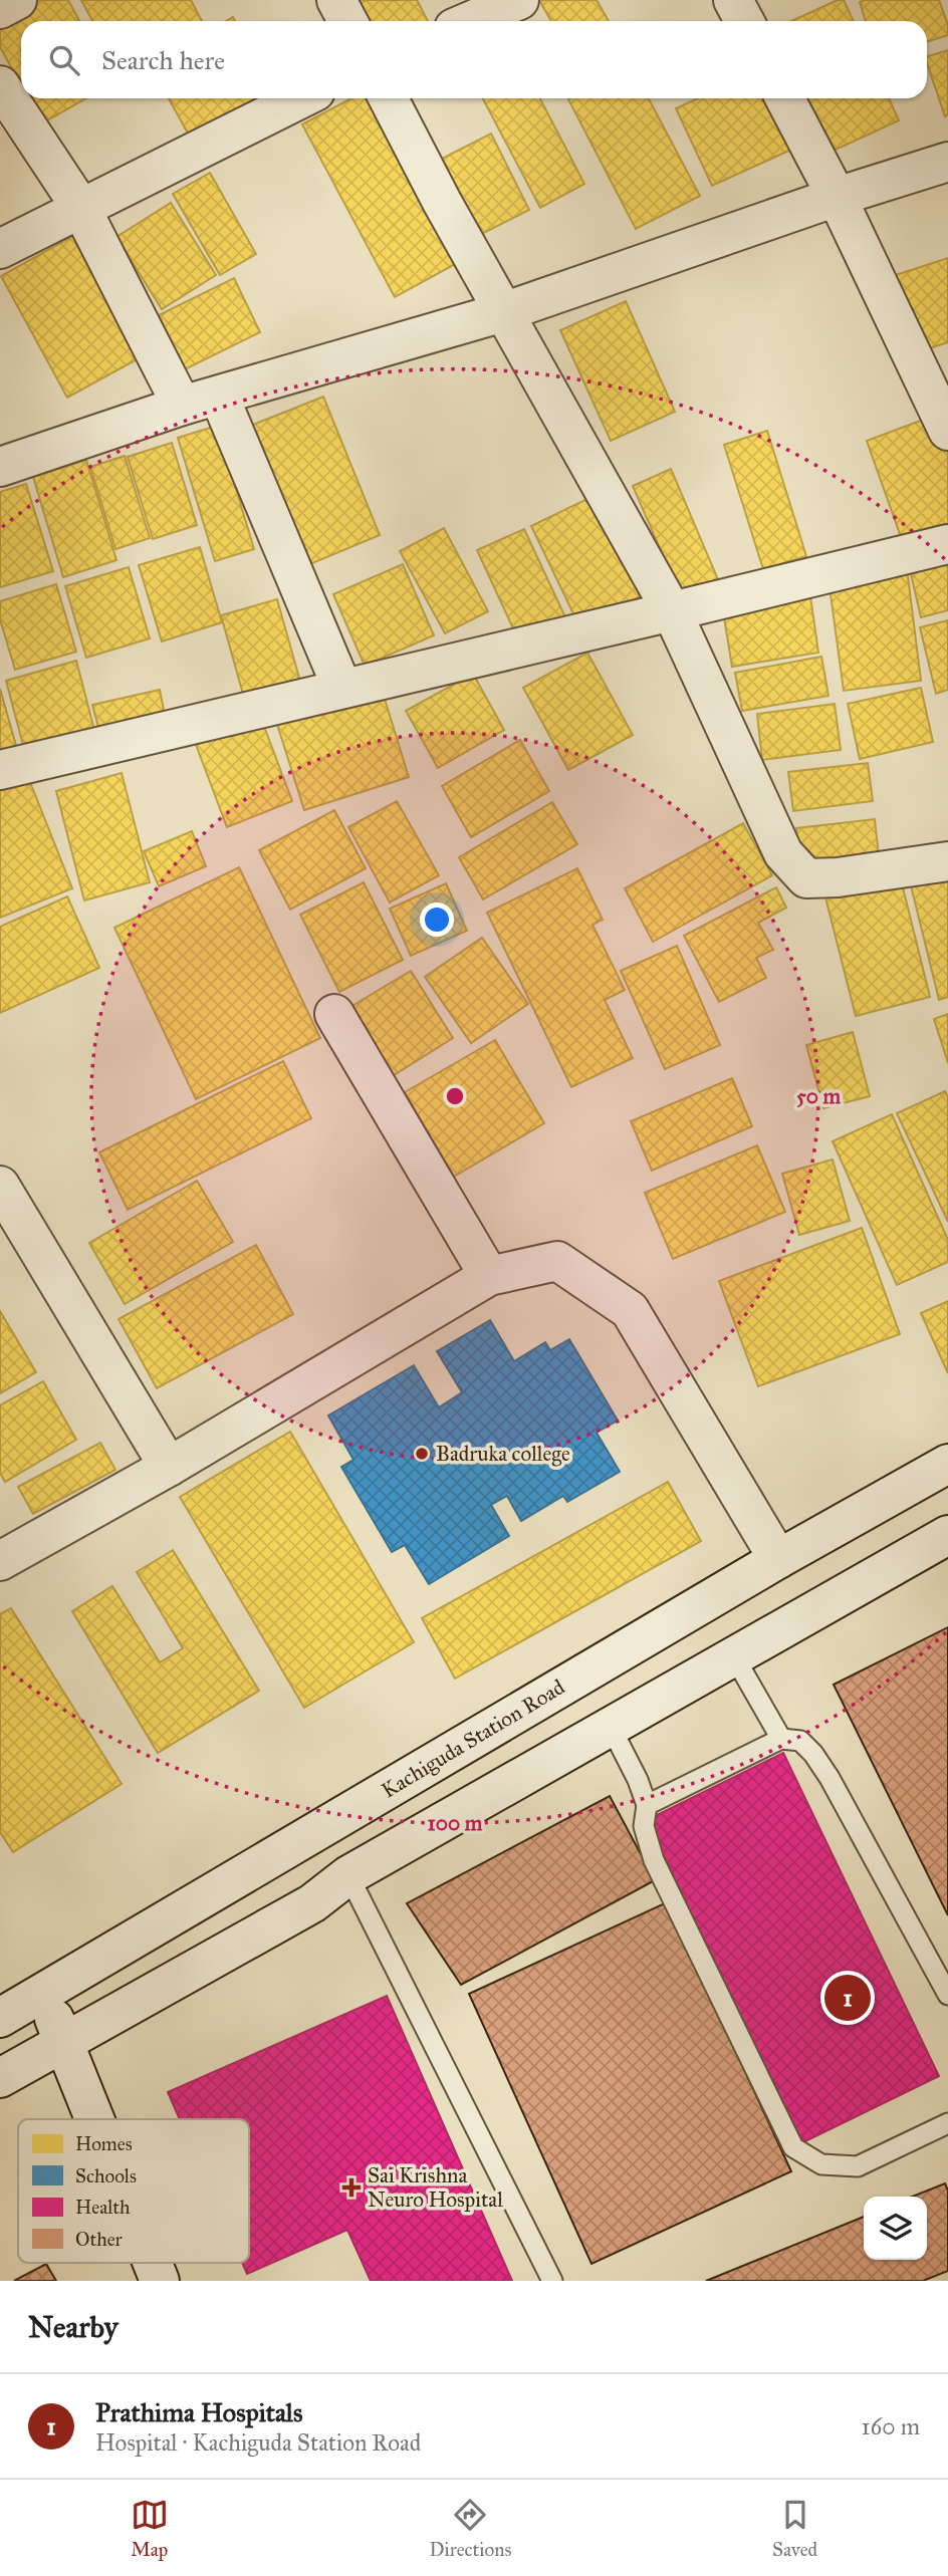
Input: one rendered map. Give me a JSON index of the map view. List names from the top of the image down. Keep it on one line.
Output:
{"streets":{"street":["Kachiguda Station Road"]},"places":{"other":["Badruka college"],"health":["Sai Krishna Neuro Hospital"]},"legend":["Homes","Schools","Health","Other"],"page":{"search":"Search here","pins":"1","heading":"Nearby","list":[{"mark":"1","name":"Prathima Hospitals","note":"Hospital · Kachiguda Station Road","value":"160 m"}],"nav":["Map","Directions","Saved"]},"rings":["50 m","100 m"]}
